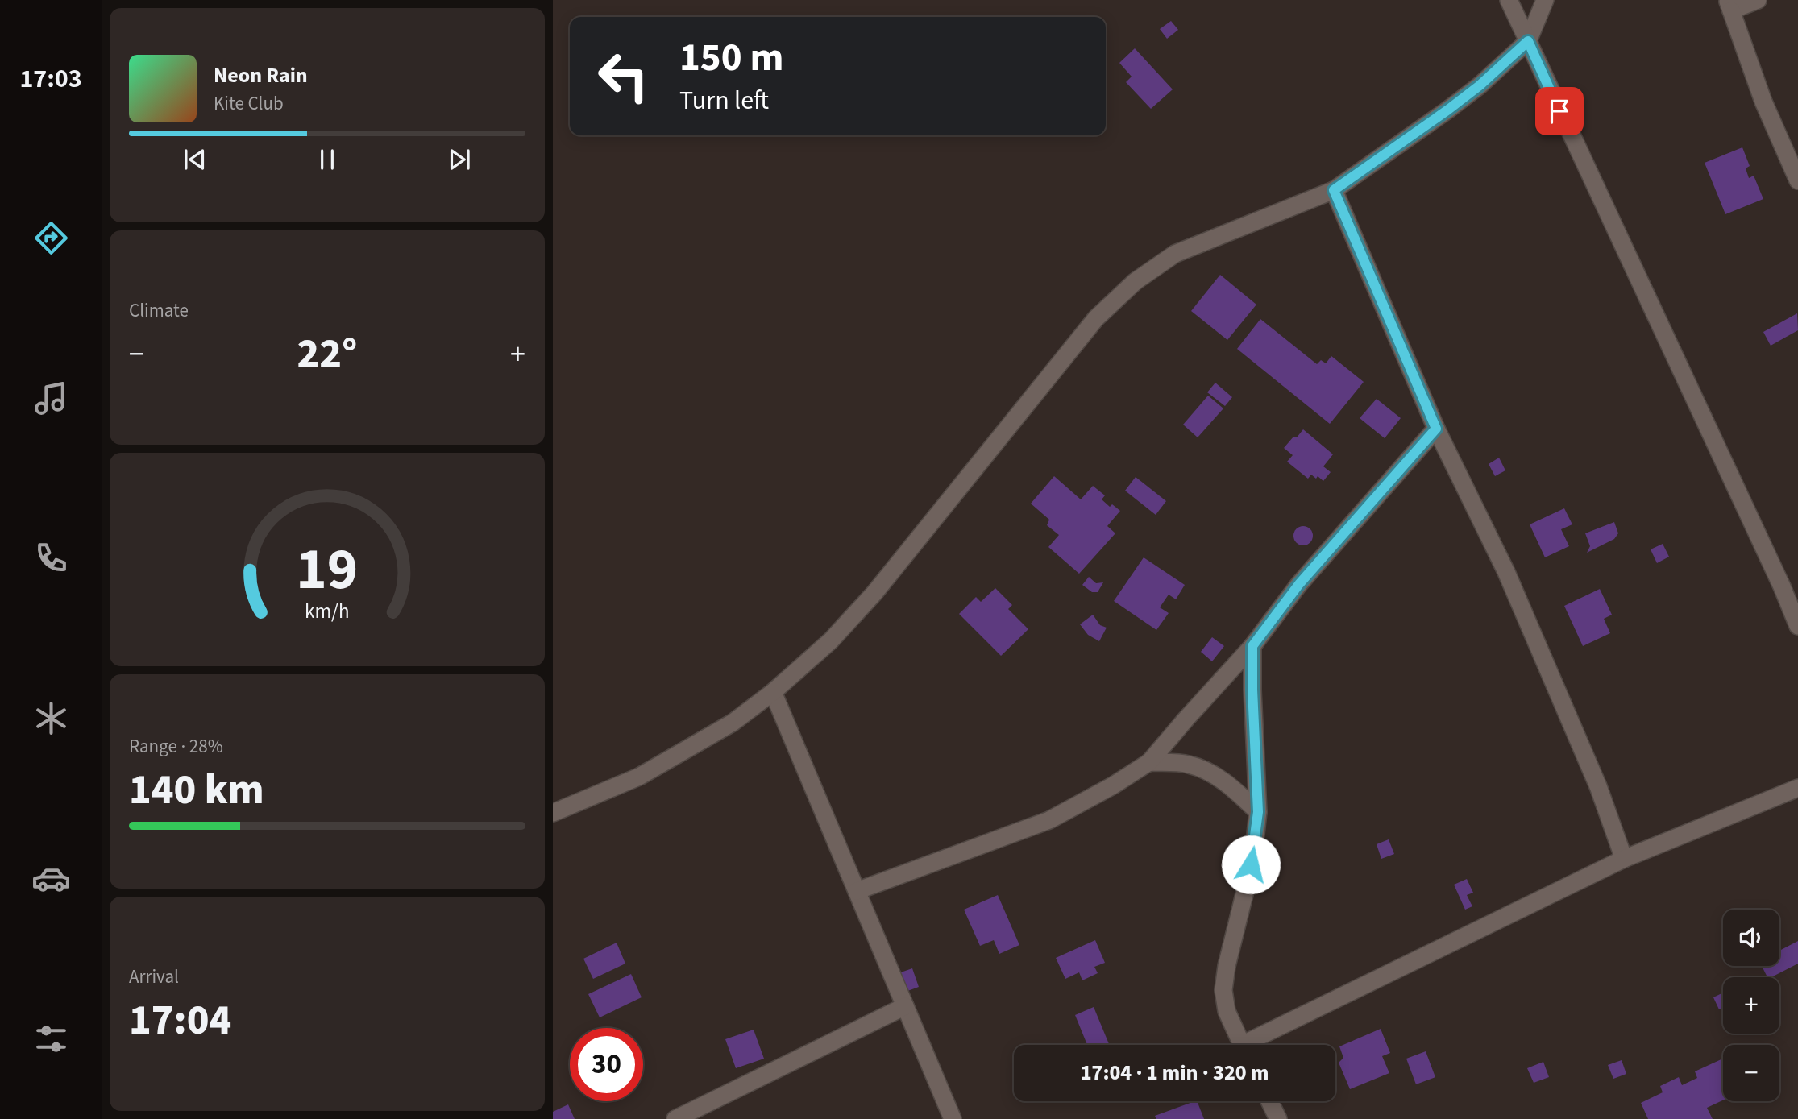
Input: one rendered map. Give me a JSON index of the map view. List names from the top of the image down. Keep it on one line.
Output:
{"page":{"tabs":"17:03","turn":["150 m","Turn left"],"song":["Neon Rain","Kite Club"],"tile":["Climate",["Range · 28%","140 km"],["Arrival","17:04"]],"heat":["−","22°","+"],"map_buttons":["+","−"],"limit":"30","trip":"17:04 · 1 min · 320 m","gauge":["19","km/h"]}}
